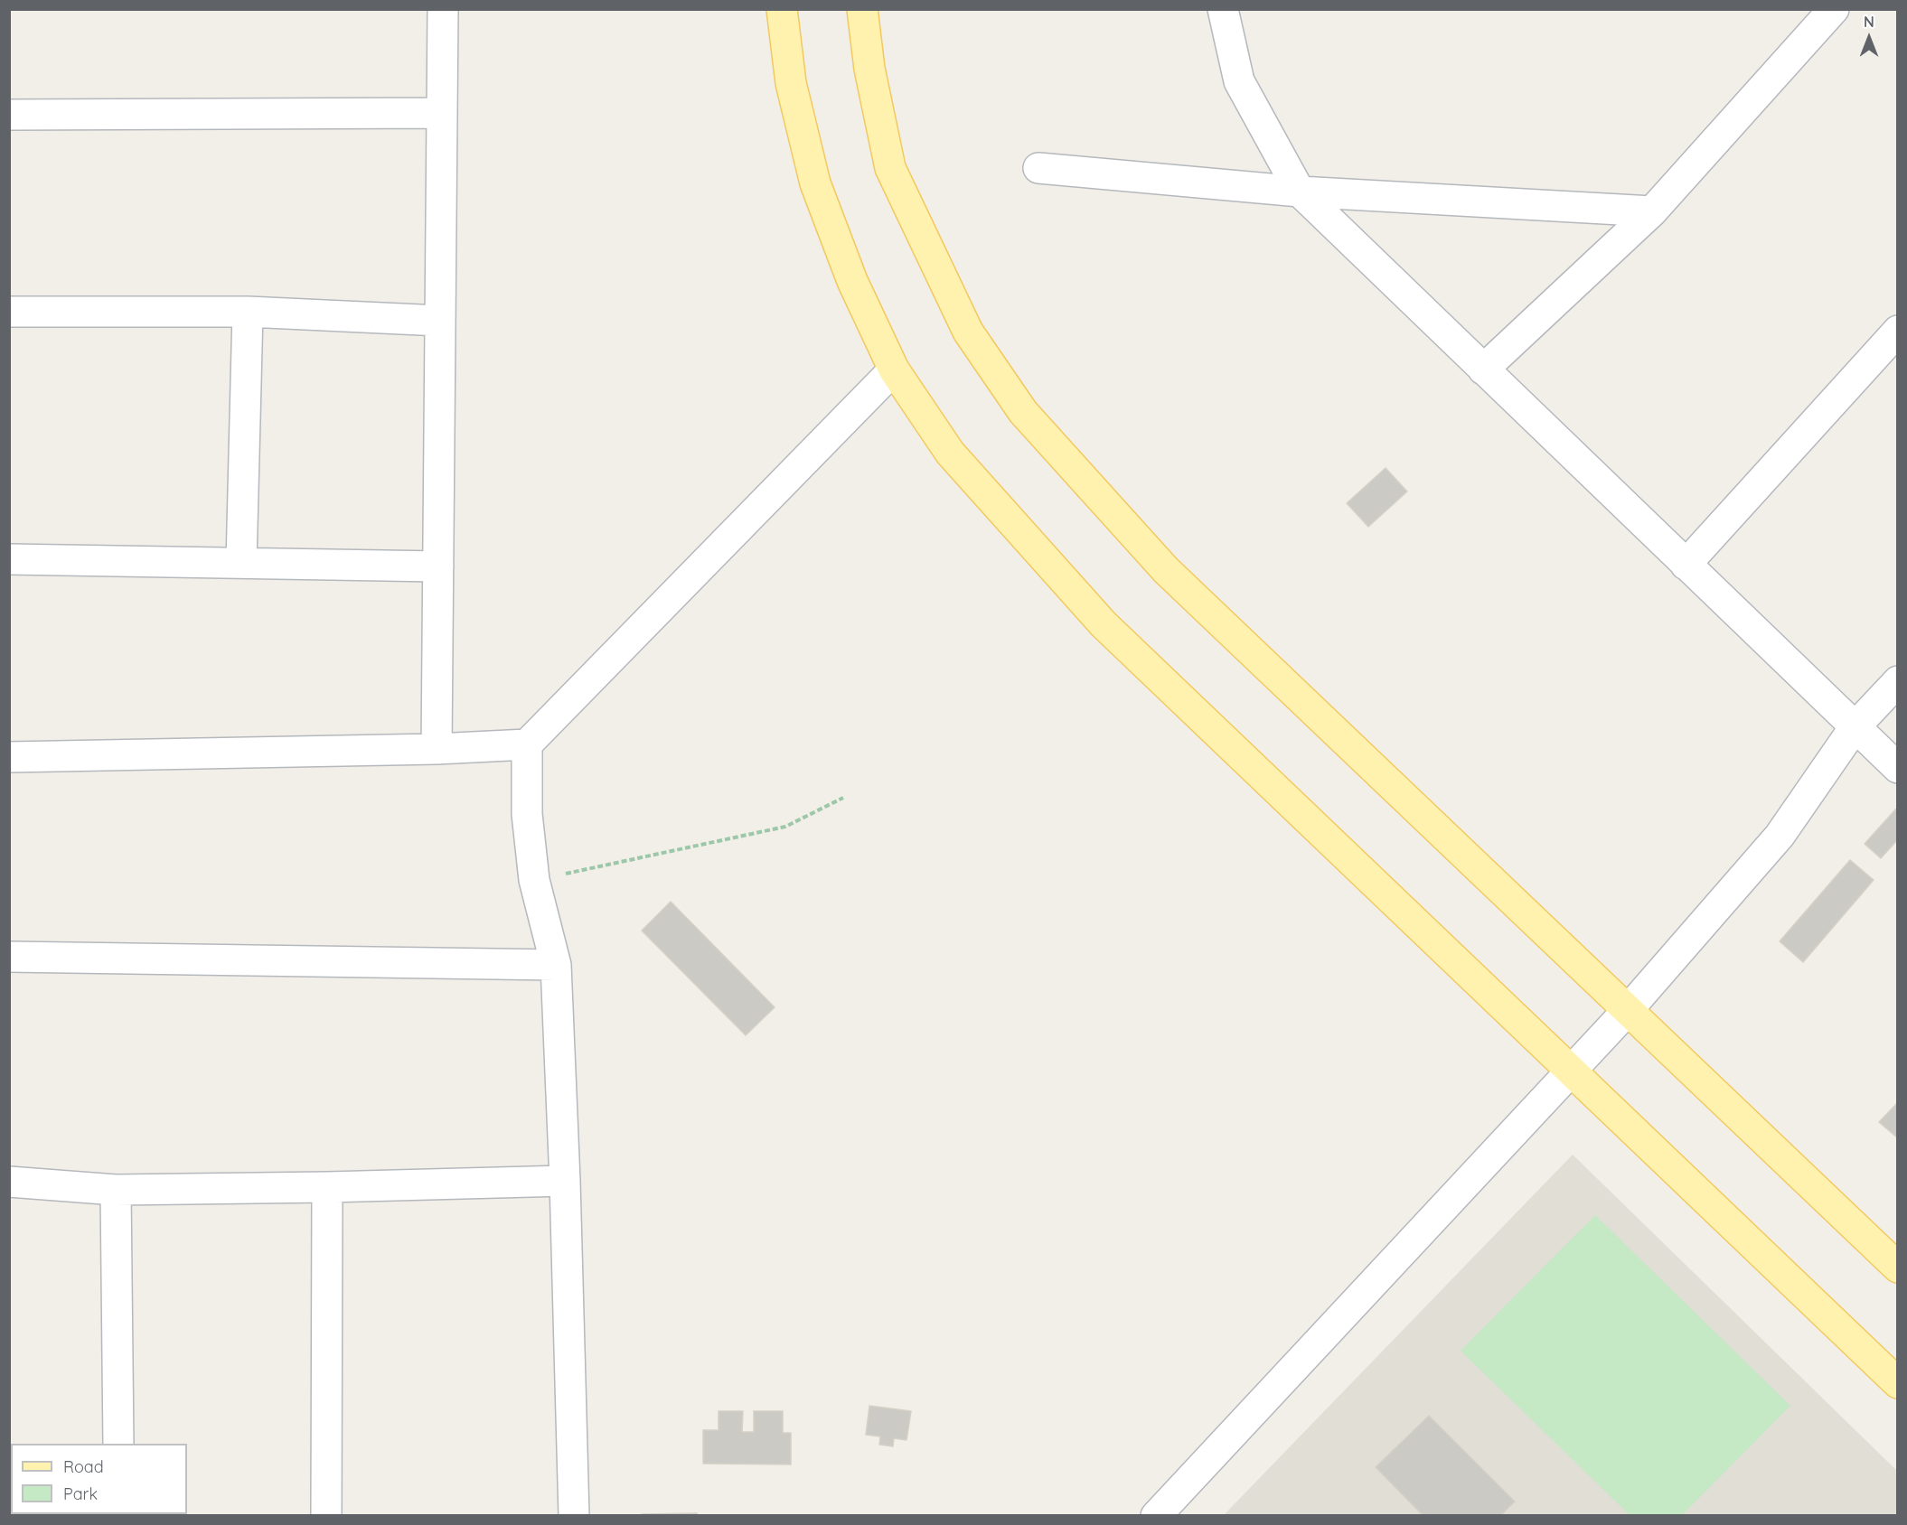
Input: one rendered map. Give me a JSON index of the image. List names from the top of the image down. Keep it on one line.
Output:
{"legend":["Road","Park"],"north":"top"}
